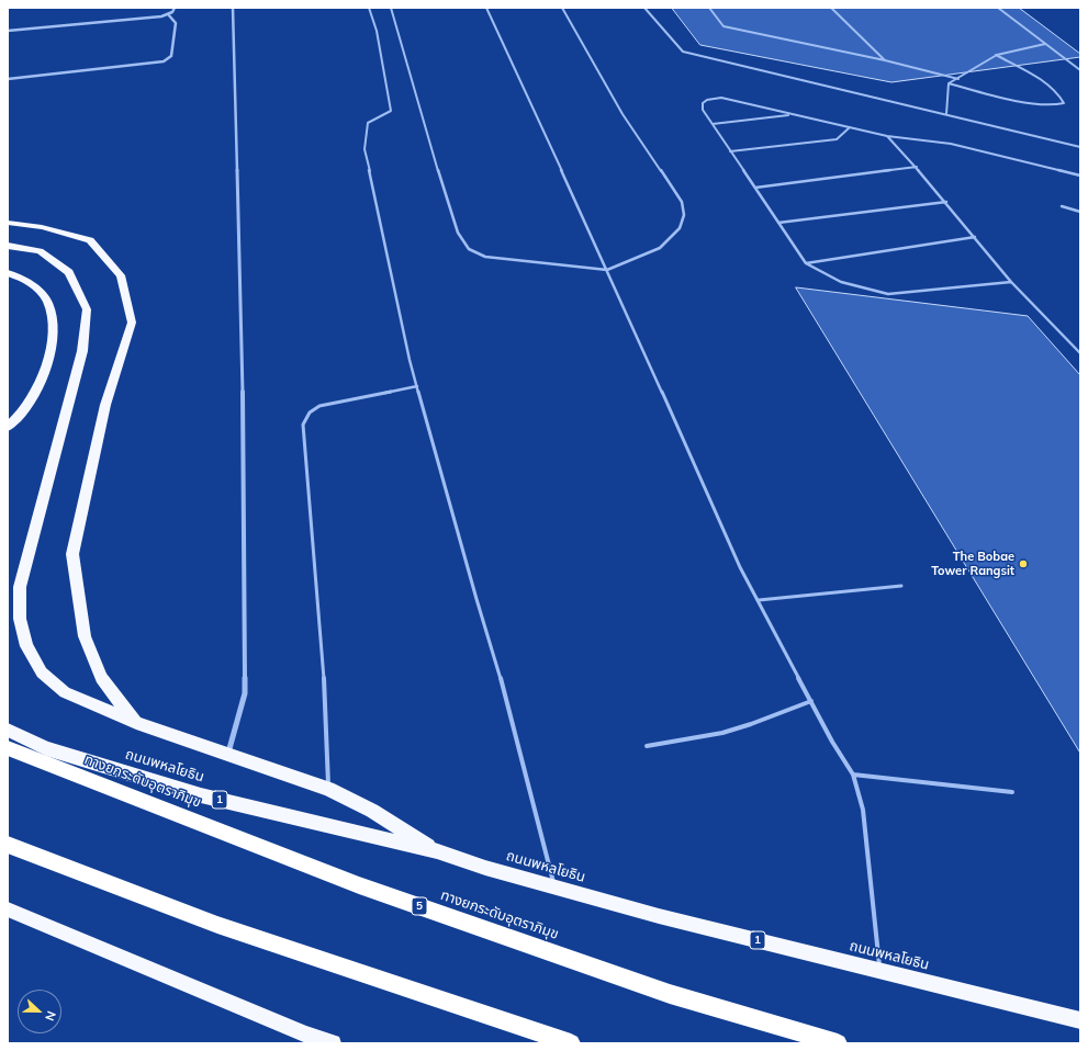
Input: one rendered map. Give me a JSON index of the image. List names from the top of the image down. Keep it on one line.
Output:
{"streets":{"highway":["ถนนพหลโยธิน","ทางยกระดับอุตราภิมุข","1","5"]},"crossings":[["ถนนพหลโยธิน","1"]],"places":["The Bobae Tower Rangsit"],"north":"right"}
